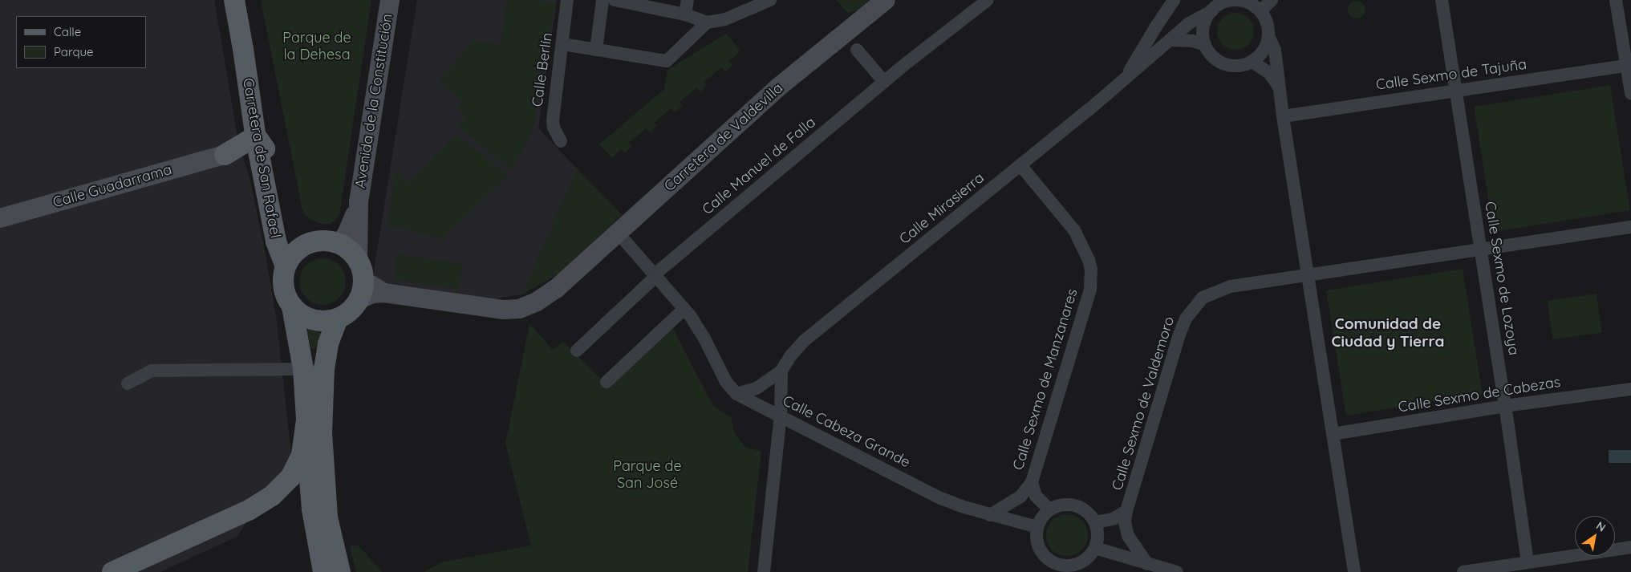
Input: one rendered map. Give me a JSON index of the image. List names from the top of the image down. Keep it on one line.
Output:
{"streets":{"main road":["Carretera de San Rafael"],"street":["Calle Berlín","Calle Sexmo de Tajuña","Avenida de la Constitución","Carretera de Valdevilla","Calle Manuel de Falla","Calle Guadarrama","Calle Mirasierra","Calle Sexmo de Lozoya","Calle Sexmo de Manzanares","Calle Sexmo de Cabezas","Calle Sexmo de Valdemoro","Calle Cabeza Grande"]},"crossings":[["Calle Sexmo de Tajuña","Calle Sexmo de Lozoya"],["Avenida de la Constitución","Carretera de Valdevilla"],["Avenida de la Constitución","Carretera de San Rafael"],["Carretera de Valdevilla","Carretera de San Rafael"],["Carretera de Valdevilla","Calle Cabeza Grande"],["Carretera de San Rafael","Calle Guadarrama"],["Calle Manuel de Falla","Calle Cabeza Grande"],["Calle Mirasierra","Calle Sexmo de Manzanares"],["Calle Mirasierra","Calle Cabeza Grande"],["Calle Sexmo de Lozoya","Calle Sexmo de Cabezas"],["Calle Sexmo de Lozoya","Calle Sexmo de Valdemoro"],["Calle Sexmo de Manzanares","Calle Sexmo de Valdemoro"],["Calle Sexmo de Manzanares","Calle Cabeza Grande"],["Calle Sexmo de Valdemoro","Calle Cabeza Grande"]],"districts":["Comunidad de Ciudad y Tierra"],"parks":["Parque de la Dehesa","Parque de San José"],"legend":["Calle","Parque"],"north":"top right"}
